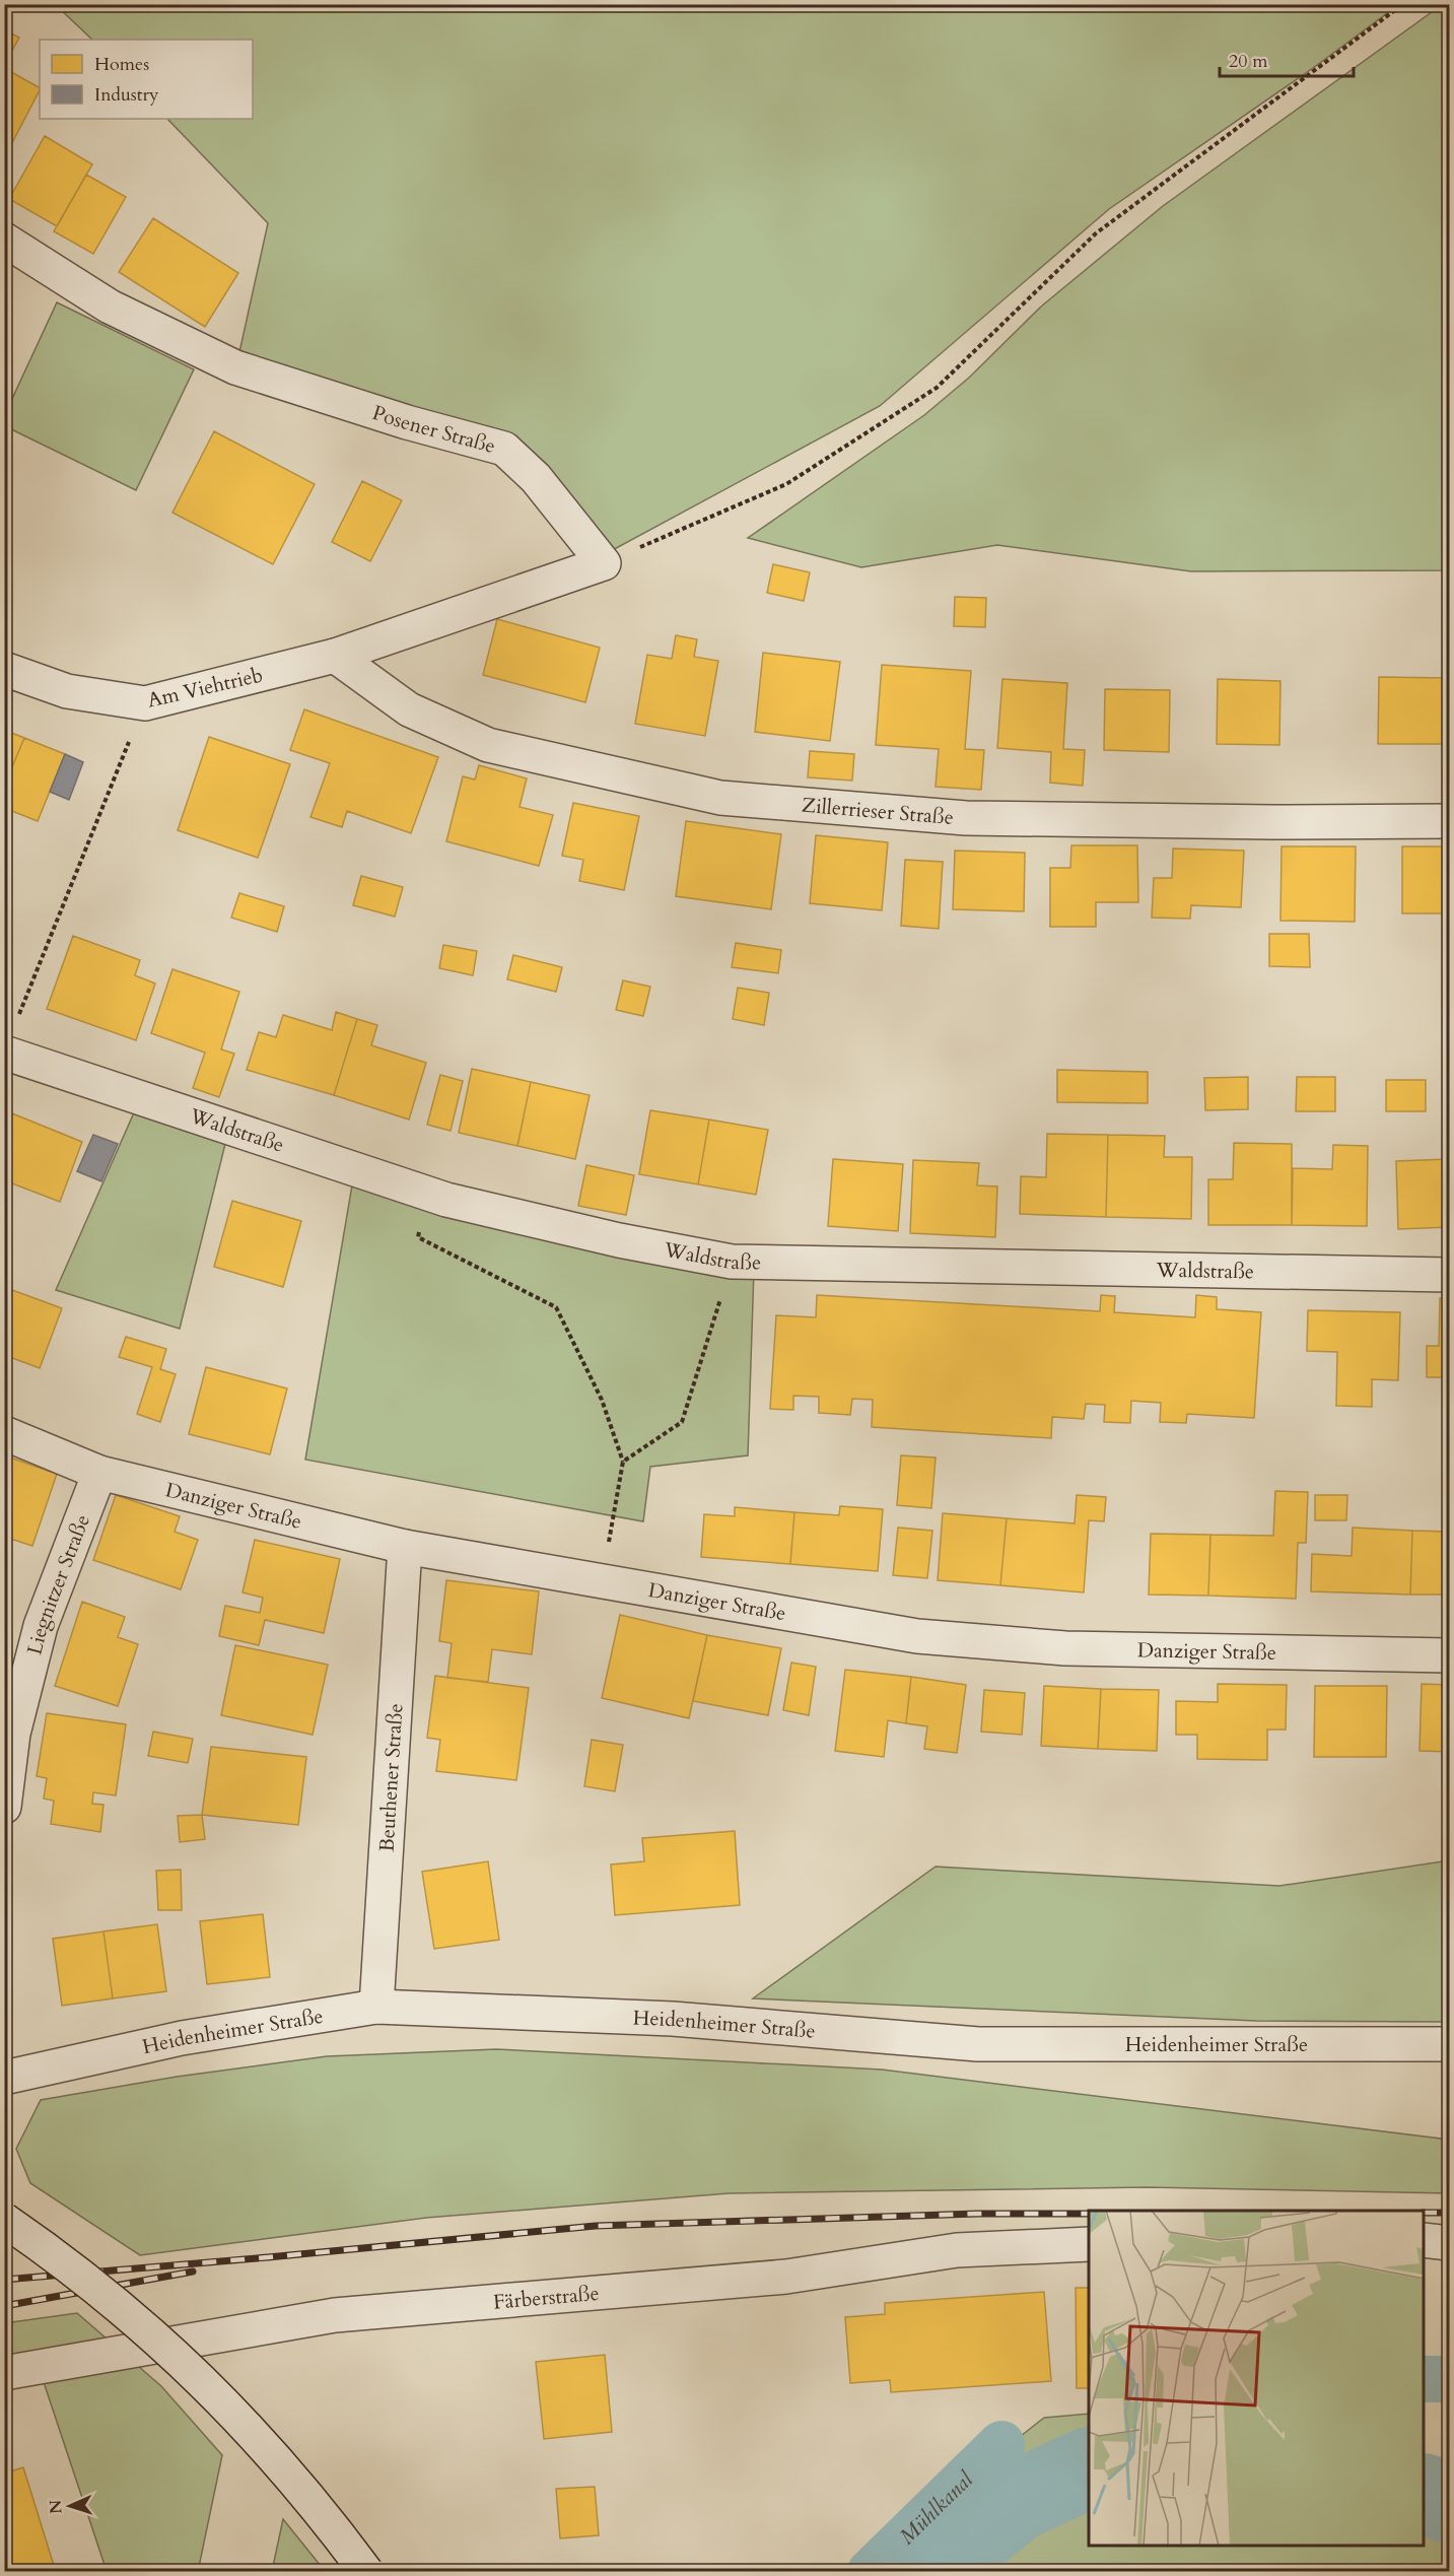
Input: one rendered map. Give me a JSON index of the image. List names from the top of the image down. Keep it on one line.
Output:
{"streets":{"street":["Posener Straße","Am Viehtrieb","Zillerrieser Straße","Waldstraße","Danziger Straße","Liegnitzer Straße","Beuthener Straße","Heidenheimer Straße","Färberstraße"]},"crossings":[["Am Viehtrieb","Zillerrieser Straße"],["Danziger Straße","Liegnitzer Straße"],["Danziger Straße","Beuthener Straße"],["Beuthener Straße","Heidenheimer Straße"]],"water":["Mühlkanal"],"legend":["Homes","Industry"],"scale_bar":"20 m","north":"left"}
